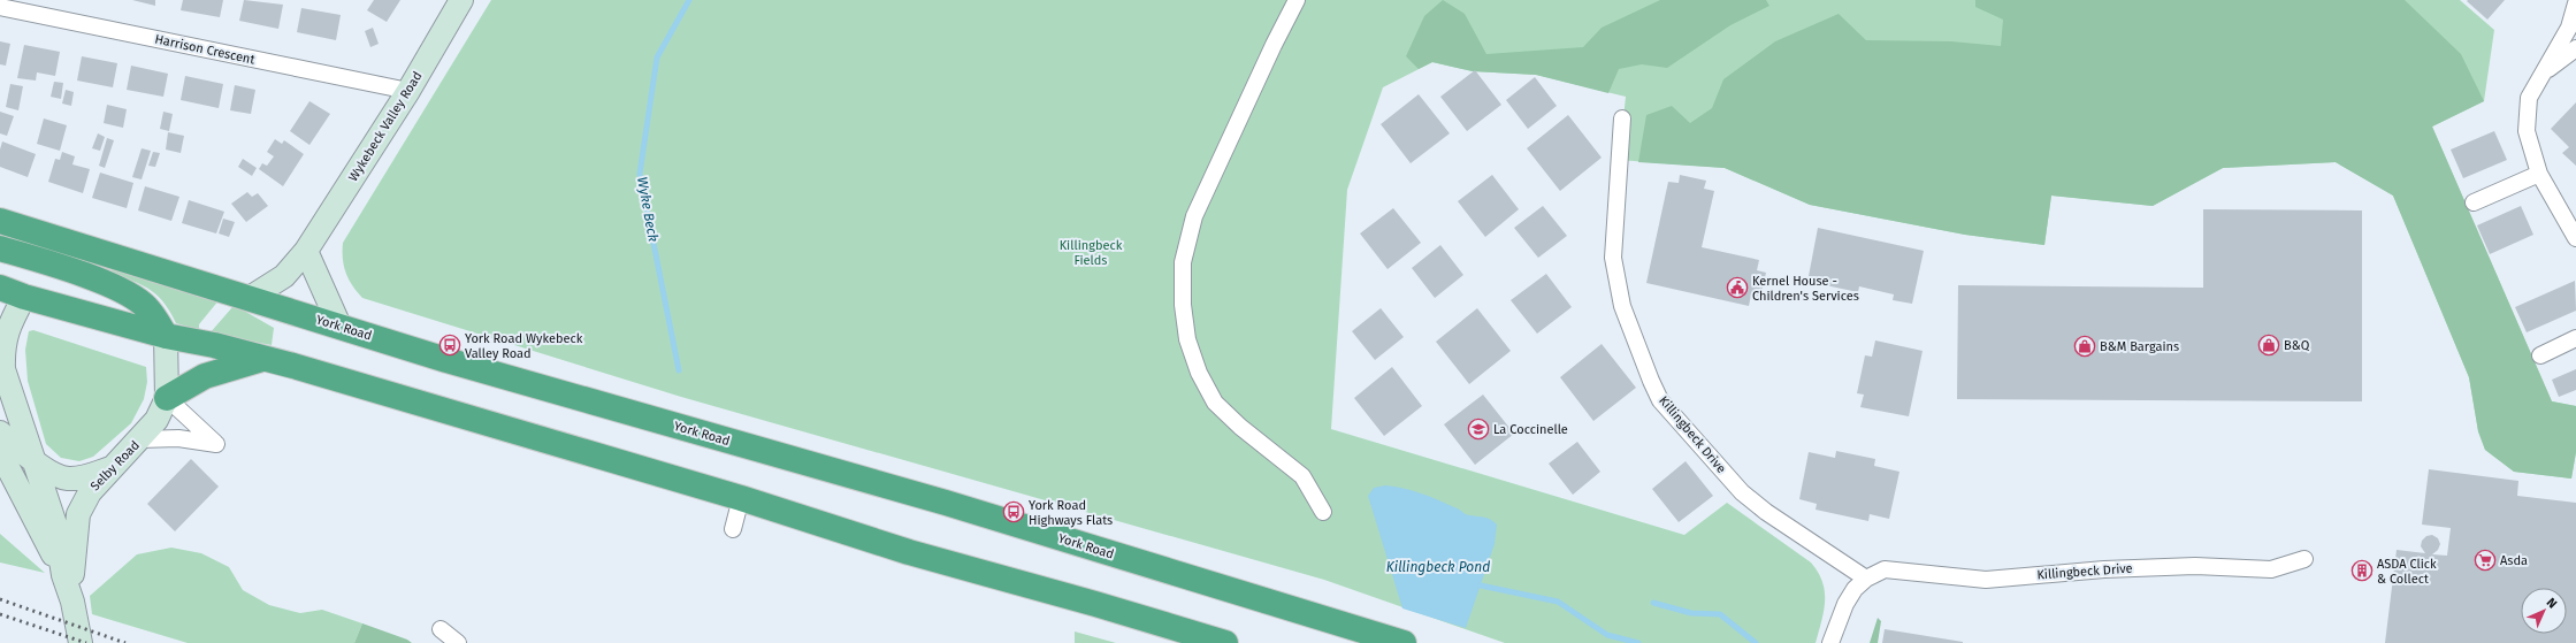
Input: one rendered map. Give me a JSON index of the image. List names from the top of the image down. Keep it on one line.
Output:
{"streets":{"highway":["York Road"],"main road":["Wykebeck Valley Road","Selby Road"],"street":["Harrison Crescent","Killingbeck Drive"]},"crossings":[["Harrison Crescent","Wykebeck Valley Road"],["Wykebeck Valley Road","York Road"]],"water":["Wyke Beck","Killingbeck Pond"],"parks":["Killingbeck Fields"],"places":{"public building":["Kernel House - Children's Services"],"bus stop":["York Road Wykebeck Valley Road","York Road Highways Flats"],"shop":["B&Q","B&M Bargains"],"school or university":["La Coccinelle"],"supermarket":["Asda"],"building":["ASDA Click & Collect"]},"north":"top right"}
